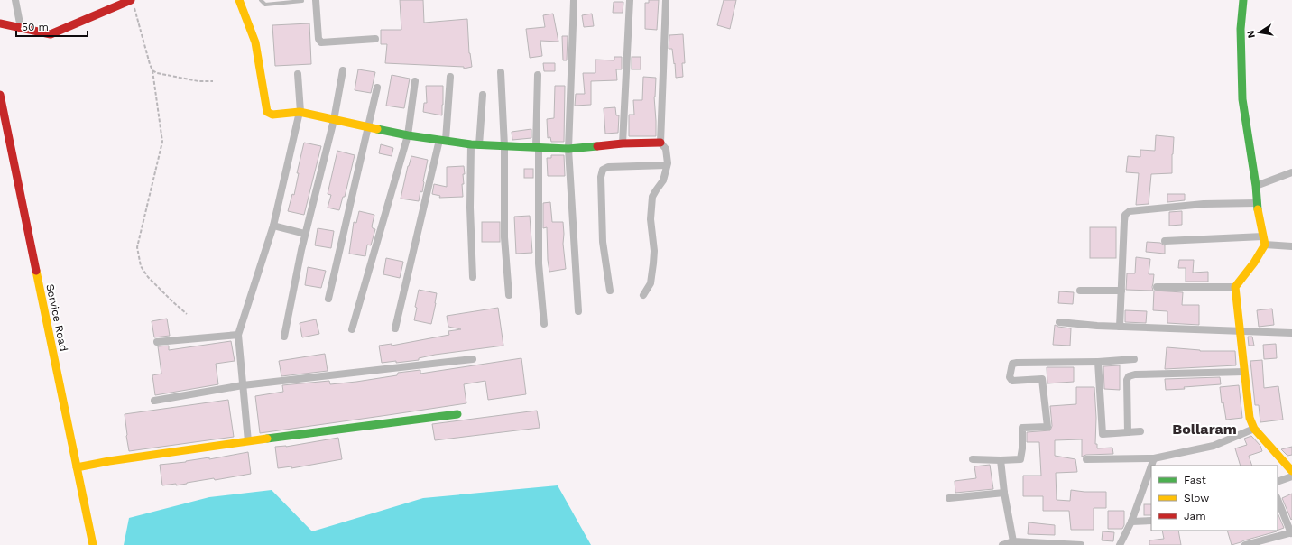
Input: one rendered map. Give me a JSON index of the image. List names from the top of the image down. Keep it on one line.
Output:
{"streets":{"street":["Service Road"]},"districts":["Bollaram"],"legend":["Fast","Slow","Jam"],"scale_bar":"50 m","north":"left"}
